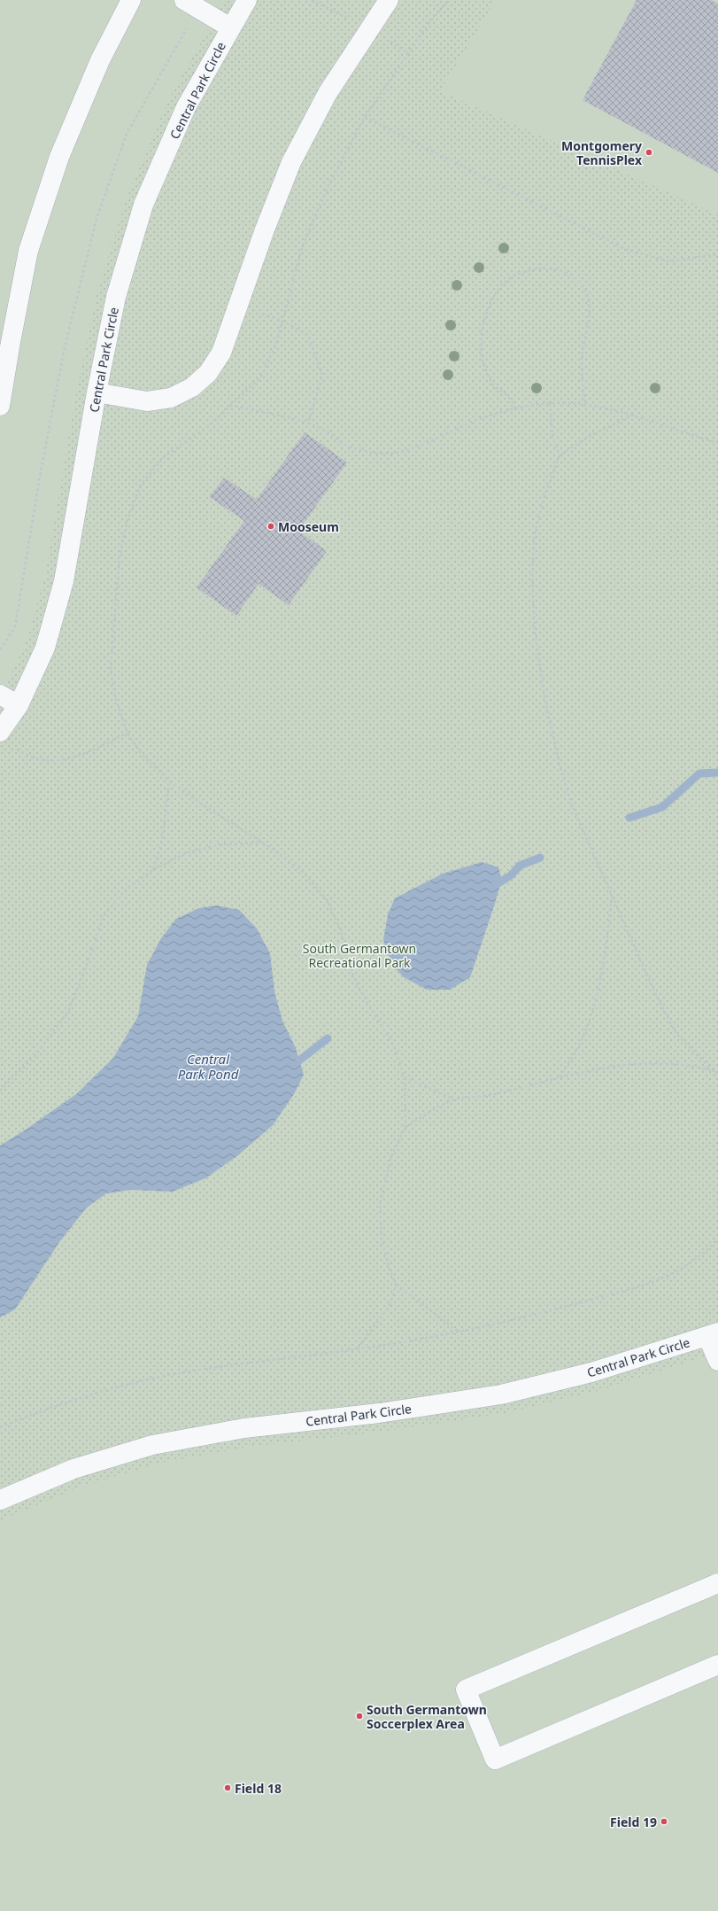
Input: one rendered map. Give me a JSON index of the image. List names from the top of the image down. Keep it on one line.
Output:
{"streets":{"street":["Central Park Circle"]},"water":["Central Park Pond"],"parks":["South Germantown Recreational Park"],"places":["Montgomery TennisPlex","Mooseum","South Germantown Soccerplex Area","Field 18","Field 19"]}
